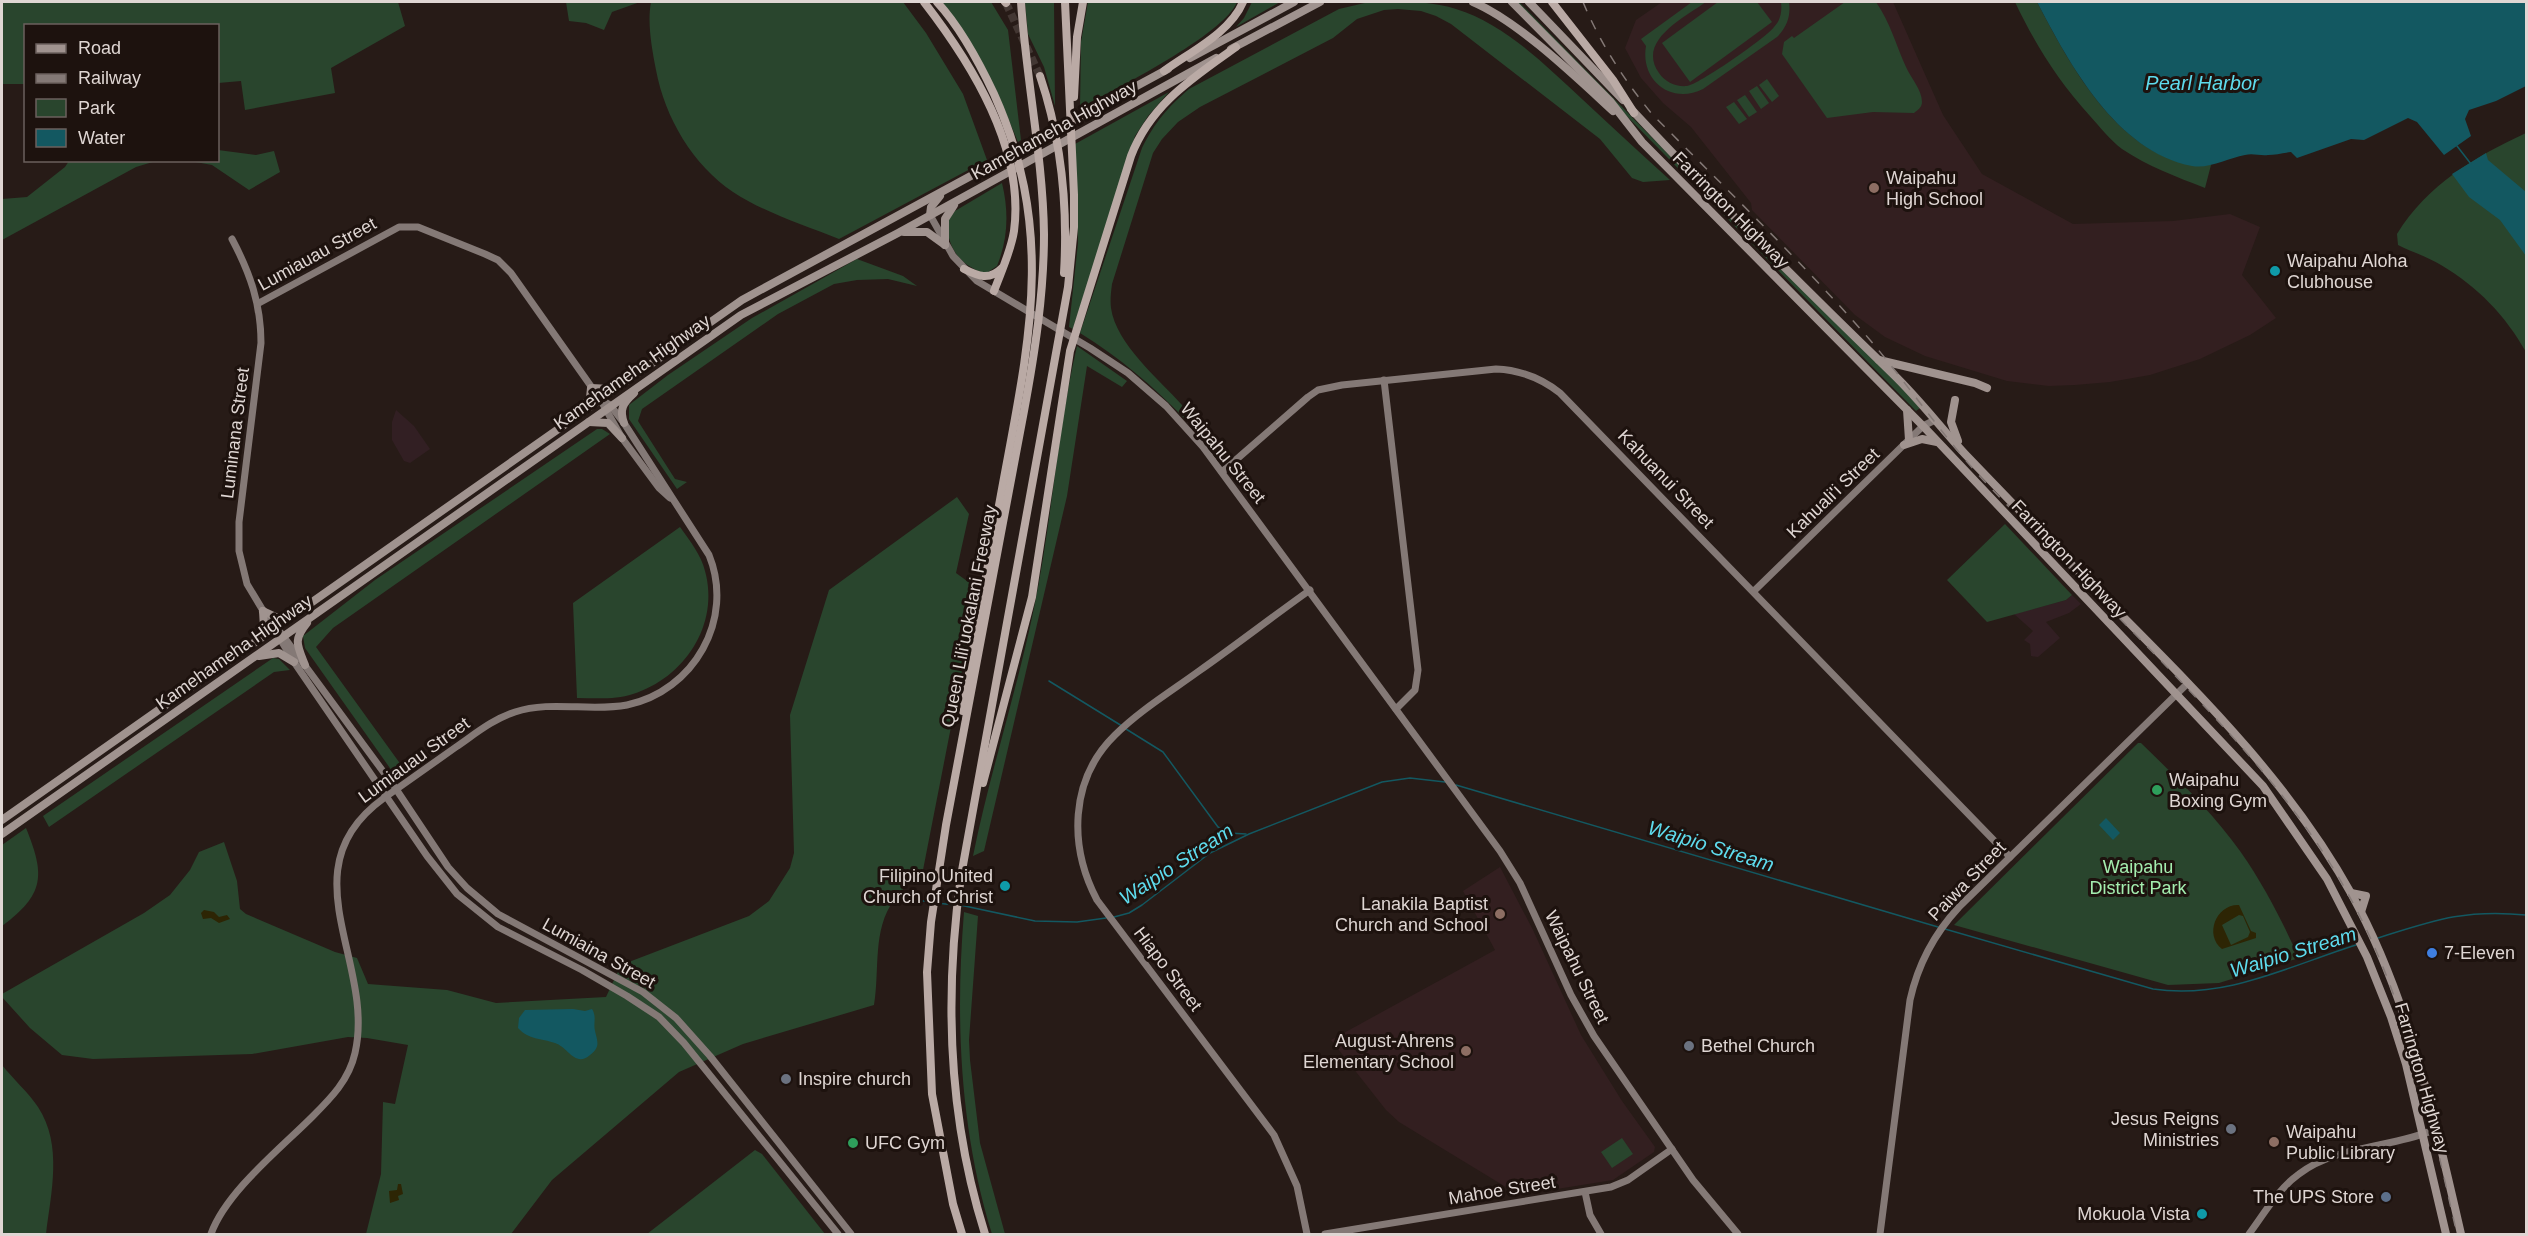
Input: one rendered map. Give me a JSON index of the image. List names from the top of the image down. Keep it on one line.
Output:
{"streets":{"highway":["Queen Liliʻuokalani Freeway"],"main road":["Kamehameha Highway","Farrington Highway"],"street":["Lumiauau Street","Luminana Street","Waipahu Street","Kahuanui Street","Kahuali'i Street","Paiwa Street","Lumiaina Street","Hiapo Street","Mahoe Street"]},"crossings":[["Kamehameha Highway","Lumiauau Street"],["Kamehameha Highway","Luminana Street"],["Kamehameha Highway","Waipahu Street"],["Farrington Highway","Kahuali'i Street"],["Farrington Highway","Paiwa Street"],["Lumiauau Street","Luminana Street"],["Lumiauau Street","Lumiaina Street"],["Luminana Street","Lumiaina Street"],["Waipahu Street","Kahuanui Street"],["Waipahu Street","Hiapo Street"],["Waipahu Street","Mahoe Street"],["Kahuanui Street","Kahuali'i Street"],["Kahuanui Street","Paiwa Street"]],"water":["Pearl Harbor","Waipio Stream"],"parks":["Waipahu District Park"],"places":["Waipahu High School","Waipahu Aloha Clubhouse","Waipahu Boxing Gym","Filipino United Church of Christ","Lanakila Baptist Church and School","7-Eleven","Bethel Church","August-Ahrens Elementary School","Inspire church","Jesus Reigns Ministries","Waipahu Public Library","UFC Gym","The UPS Store","Mokuola Vista"],"legend":["Road","Railway","Park","Water"]}
